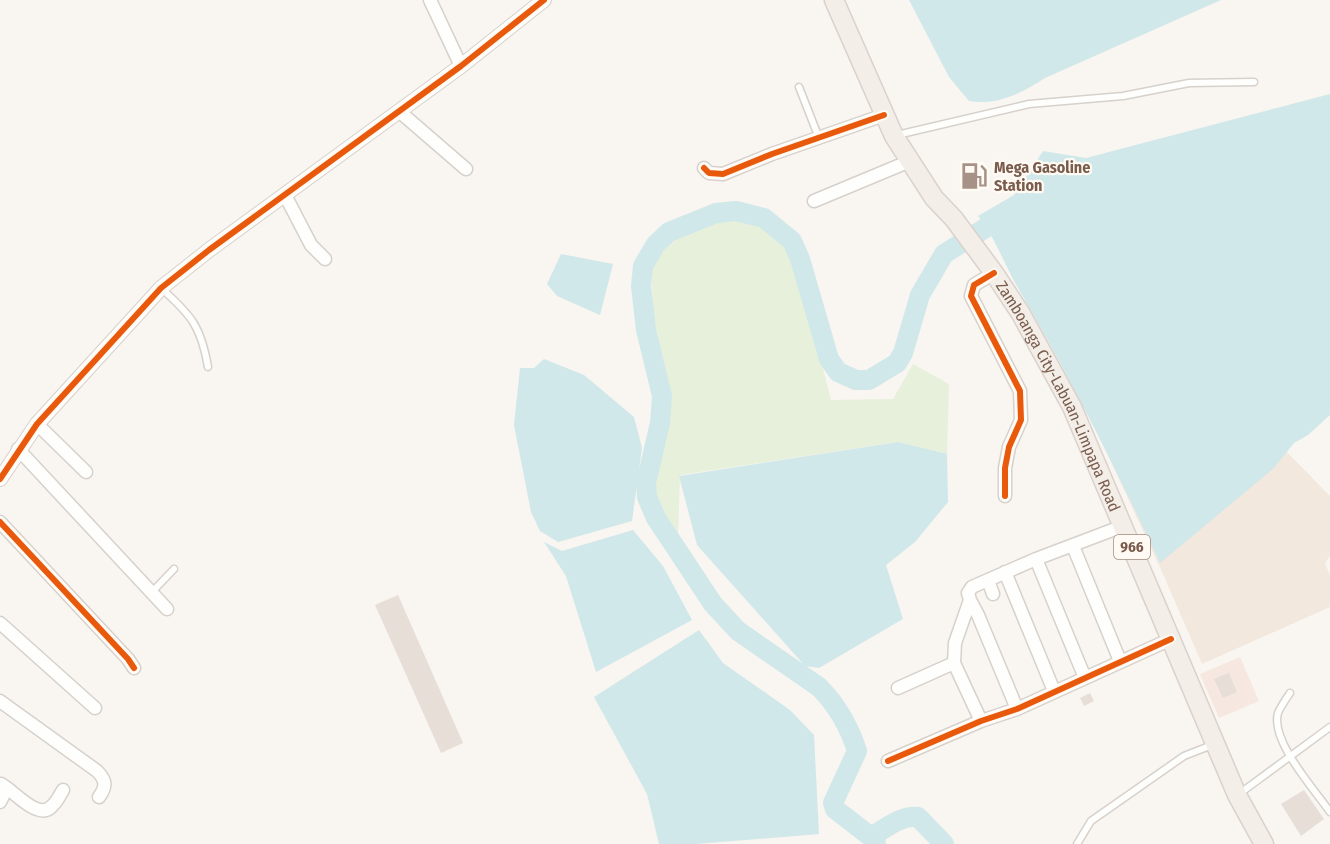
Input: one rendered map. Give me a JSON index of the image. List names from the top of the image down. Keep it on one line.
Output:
{"streets":{"main road":["Zamboanga City-Labuan-Limpapa Road","966"]},"places":{"fuel station":["Mega Gasoline Station"]}}
